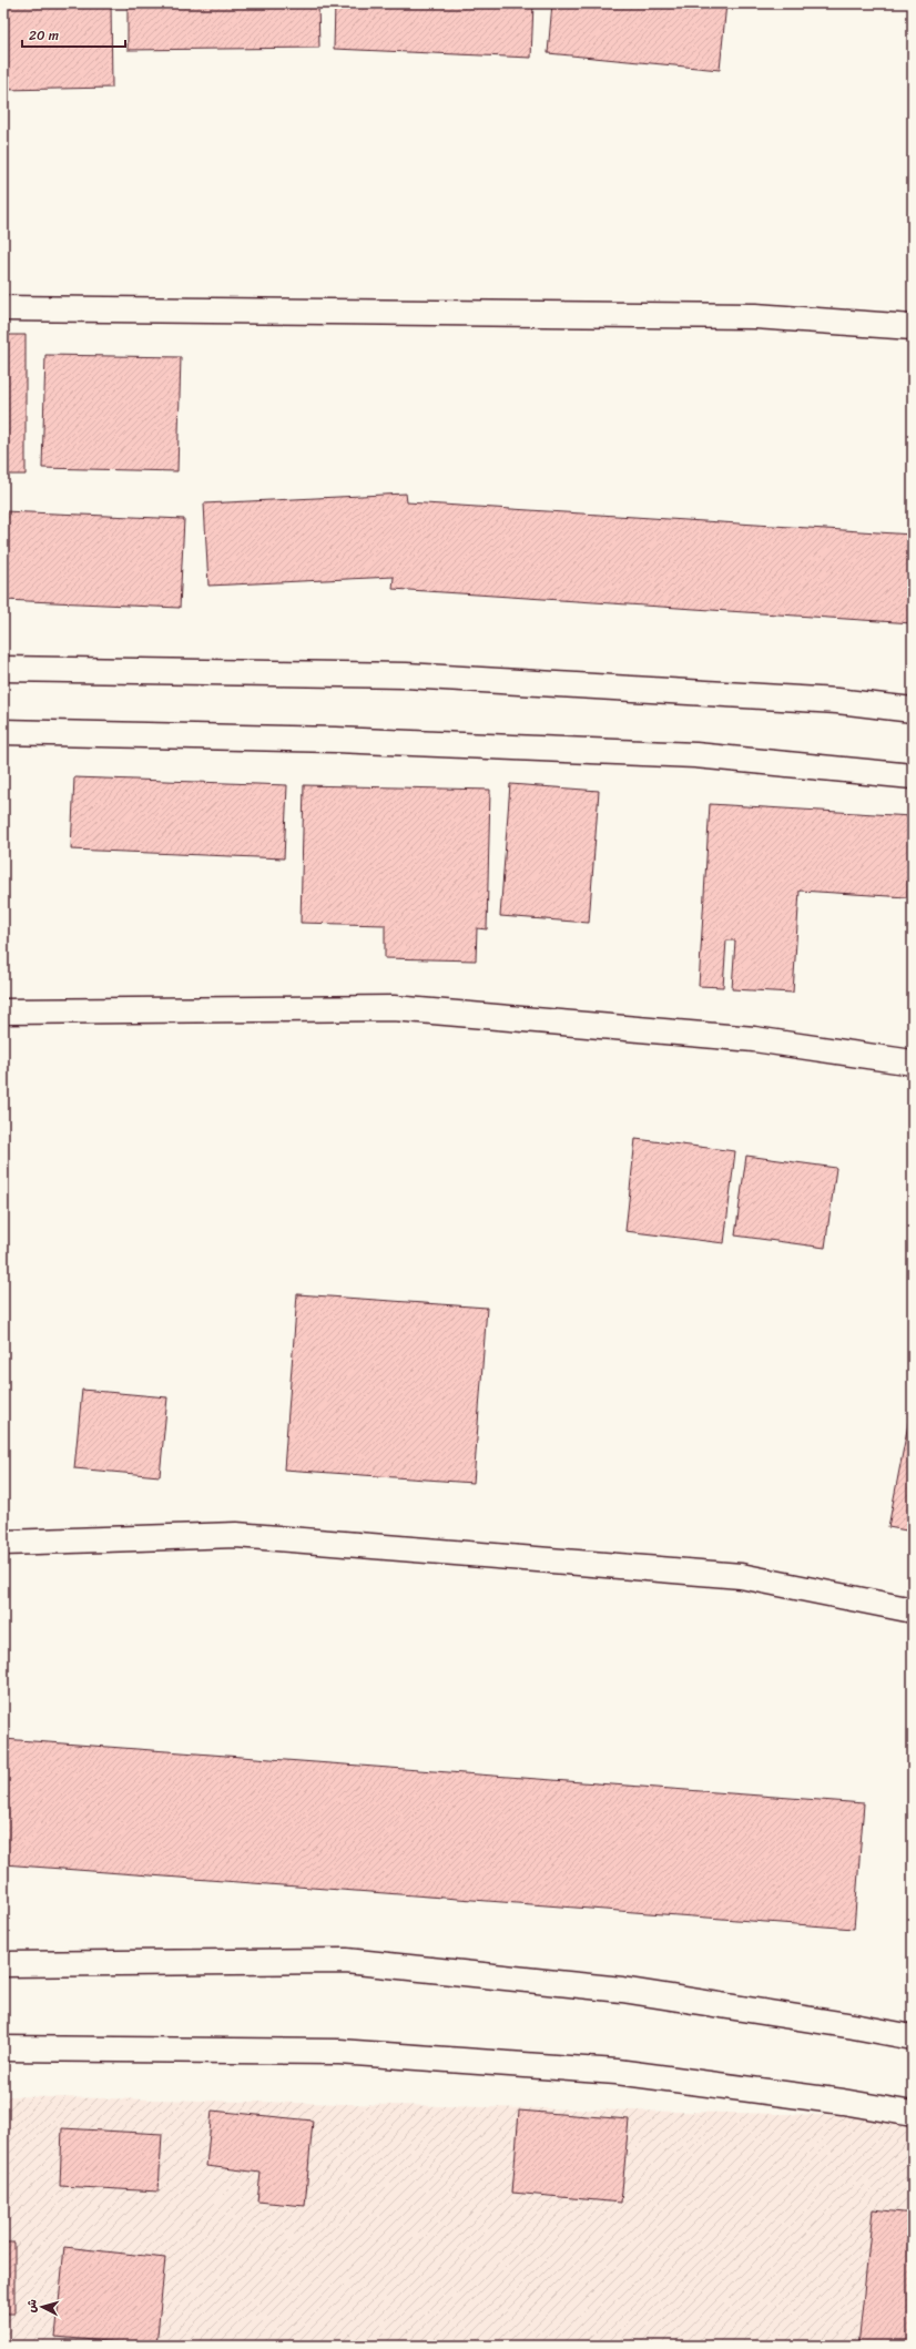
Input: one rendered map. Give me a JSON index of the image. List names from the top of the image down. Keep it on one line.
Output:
{"scale_bar":"20 m","north":"left"}
